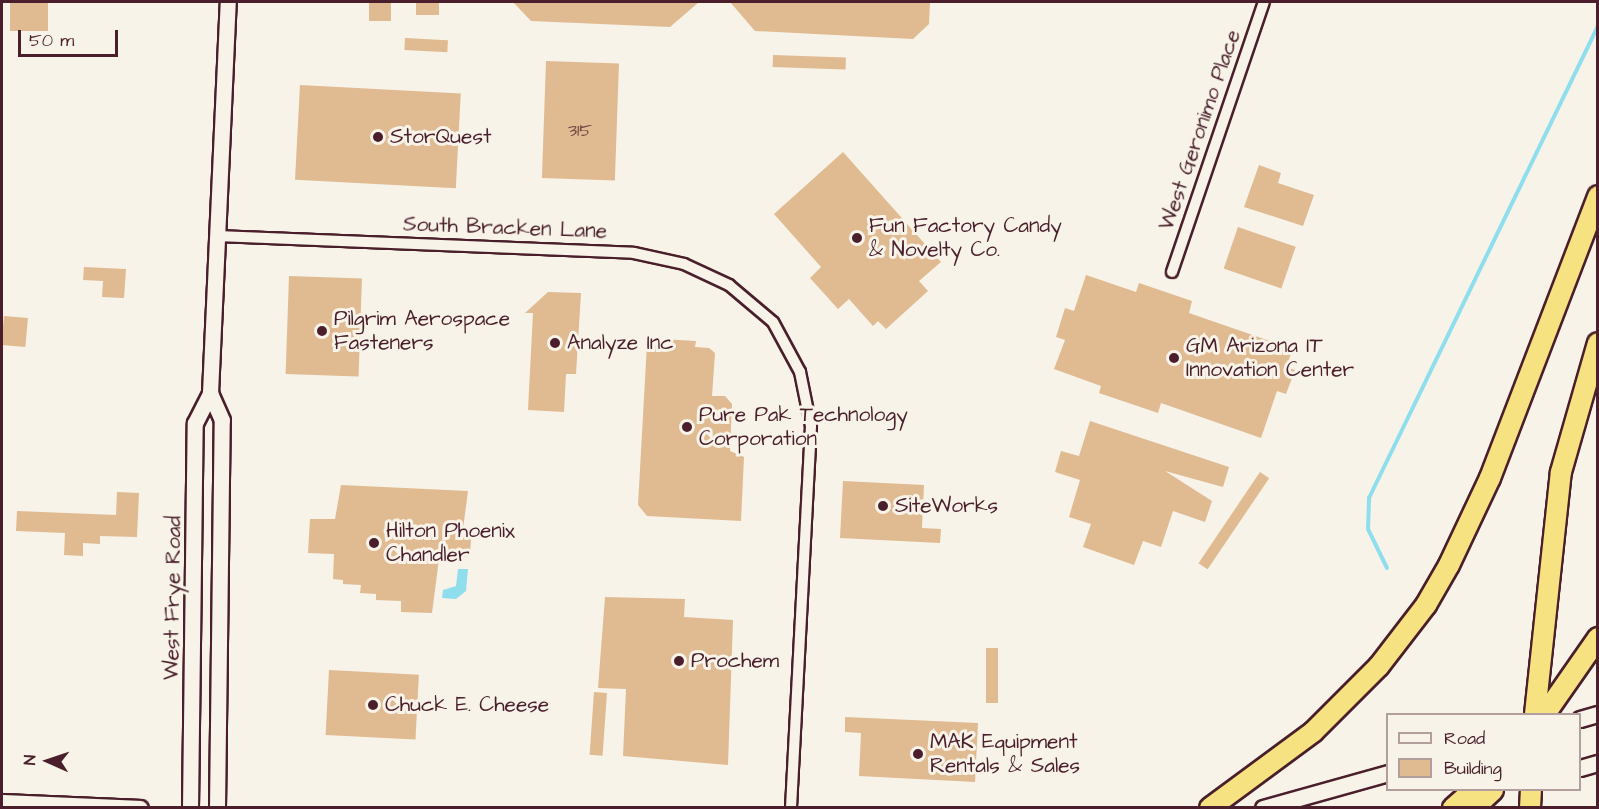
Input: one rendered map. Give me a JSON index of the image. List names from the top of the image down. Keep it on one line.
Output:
{"streets":{"street":["West Geronimo Place","South Bracken Lane","West Frye Road"]},"crossings":[["South Bracken Lane","West Frye Road"]],"places":["StorQuest","Fun Factory Candy & Novelty Co.","Pilgrim Aerospace Fasteners","Analyze Inc","GM Arizona IT Innovation Center","Pure Pak Technology Corporation","SiteWorks","Hilton Phoenix Chandler","Prochem","Chuck E. Cheese","MAK Equipment Rentals & Sales"],"house_numbers":["315"],"legend":["Road","Building"],"scale_bar":"50 m","north":"left"}
